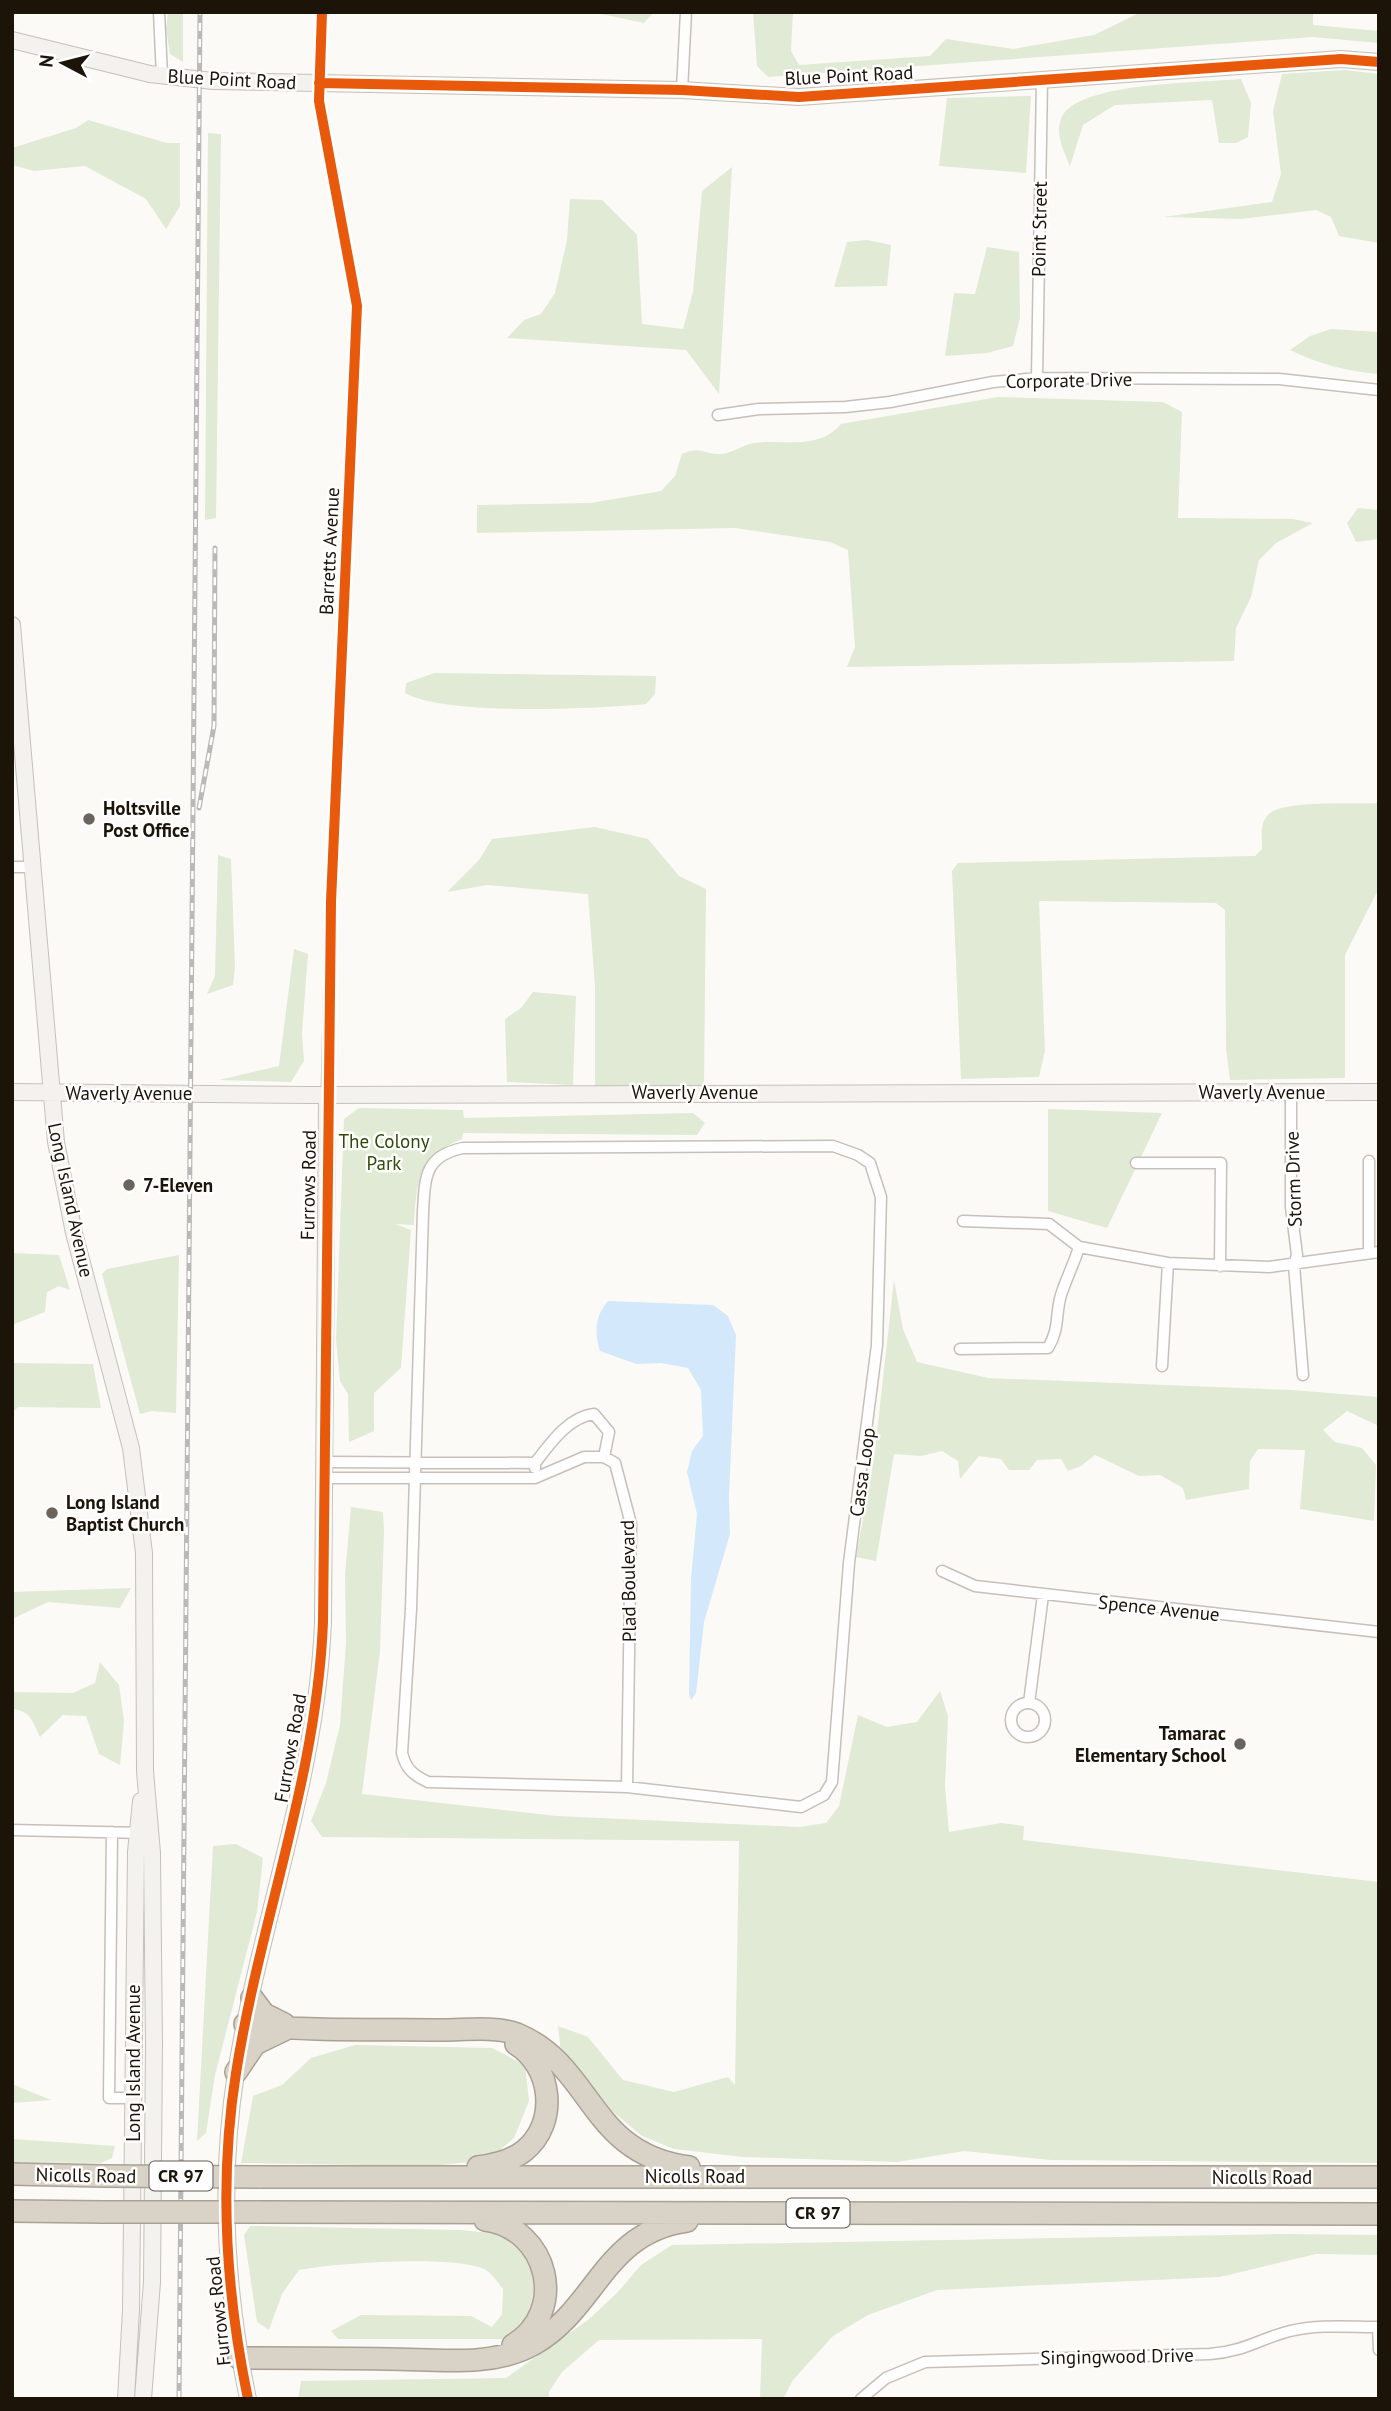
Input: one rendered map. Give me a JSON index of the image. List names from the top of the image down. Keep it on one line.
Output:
{"streets":{"highway":["Nicolls Road","CR 97"],"street":["Blue Point Road","Point Street","Corporate Drive","Barretts Avenue","Waverly Avenue","Storm Drive","Furrows Road","Long Island Avenue","Cassa Loop","Plad Boulevard","Spence Avenue","Singingwood Drive"]},"crossings":[["Blue Point Road","Point Street"],["Blue Point Road","Barretts Avenue"],["Point Street","Corporate Drive"],["Barretts Avenue","Waverly Avenue"],["Barretts Avenue","Furrows Road"],["Waverly Avenue","Storm Drive"],["Waverly Avenue","Furrows Road"],["Waverly Avenue","Long Island Avenue"],["Cassa Loop","Plad Boulevard"]],"parks":["The Colony Park"],"places":["Holtsville Post Office","7-Eleven","Long Island Baptist Church","Tamarac Elementary School"],"north":"left"}
